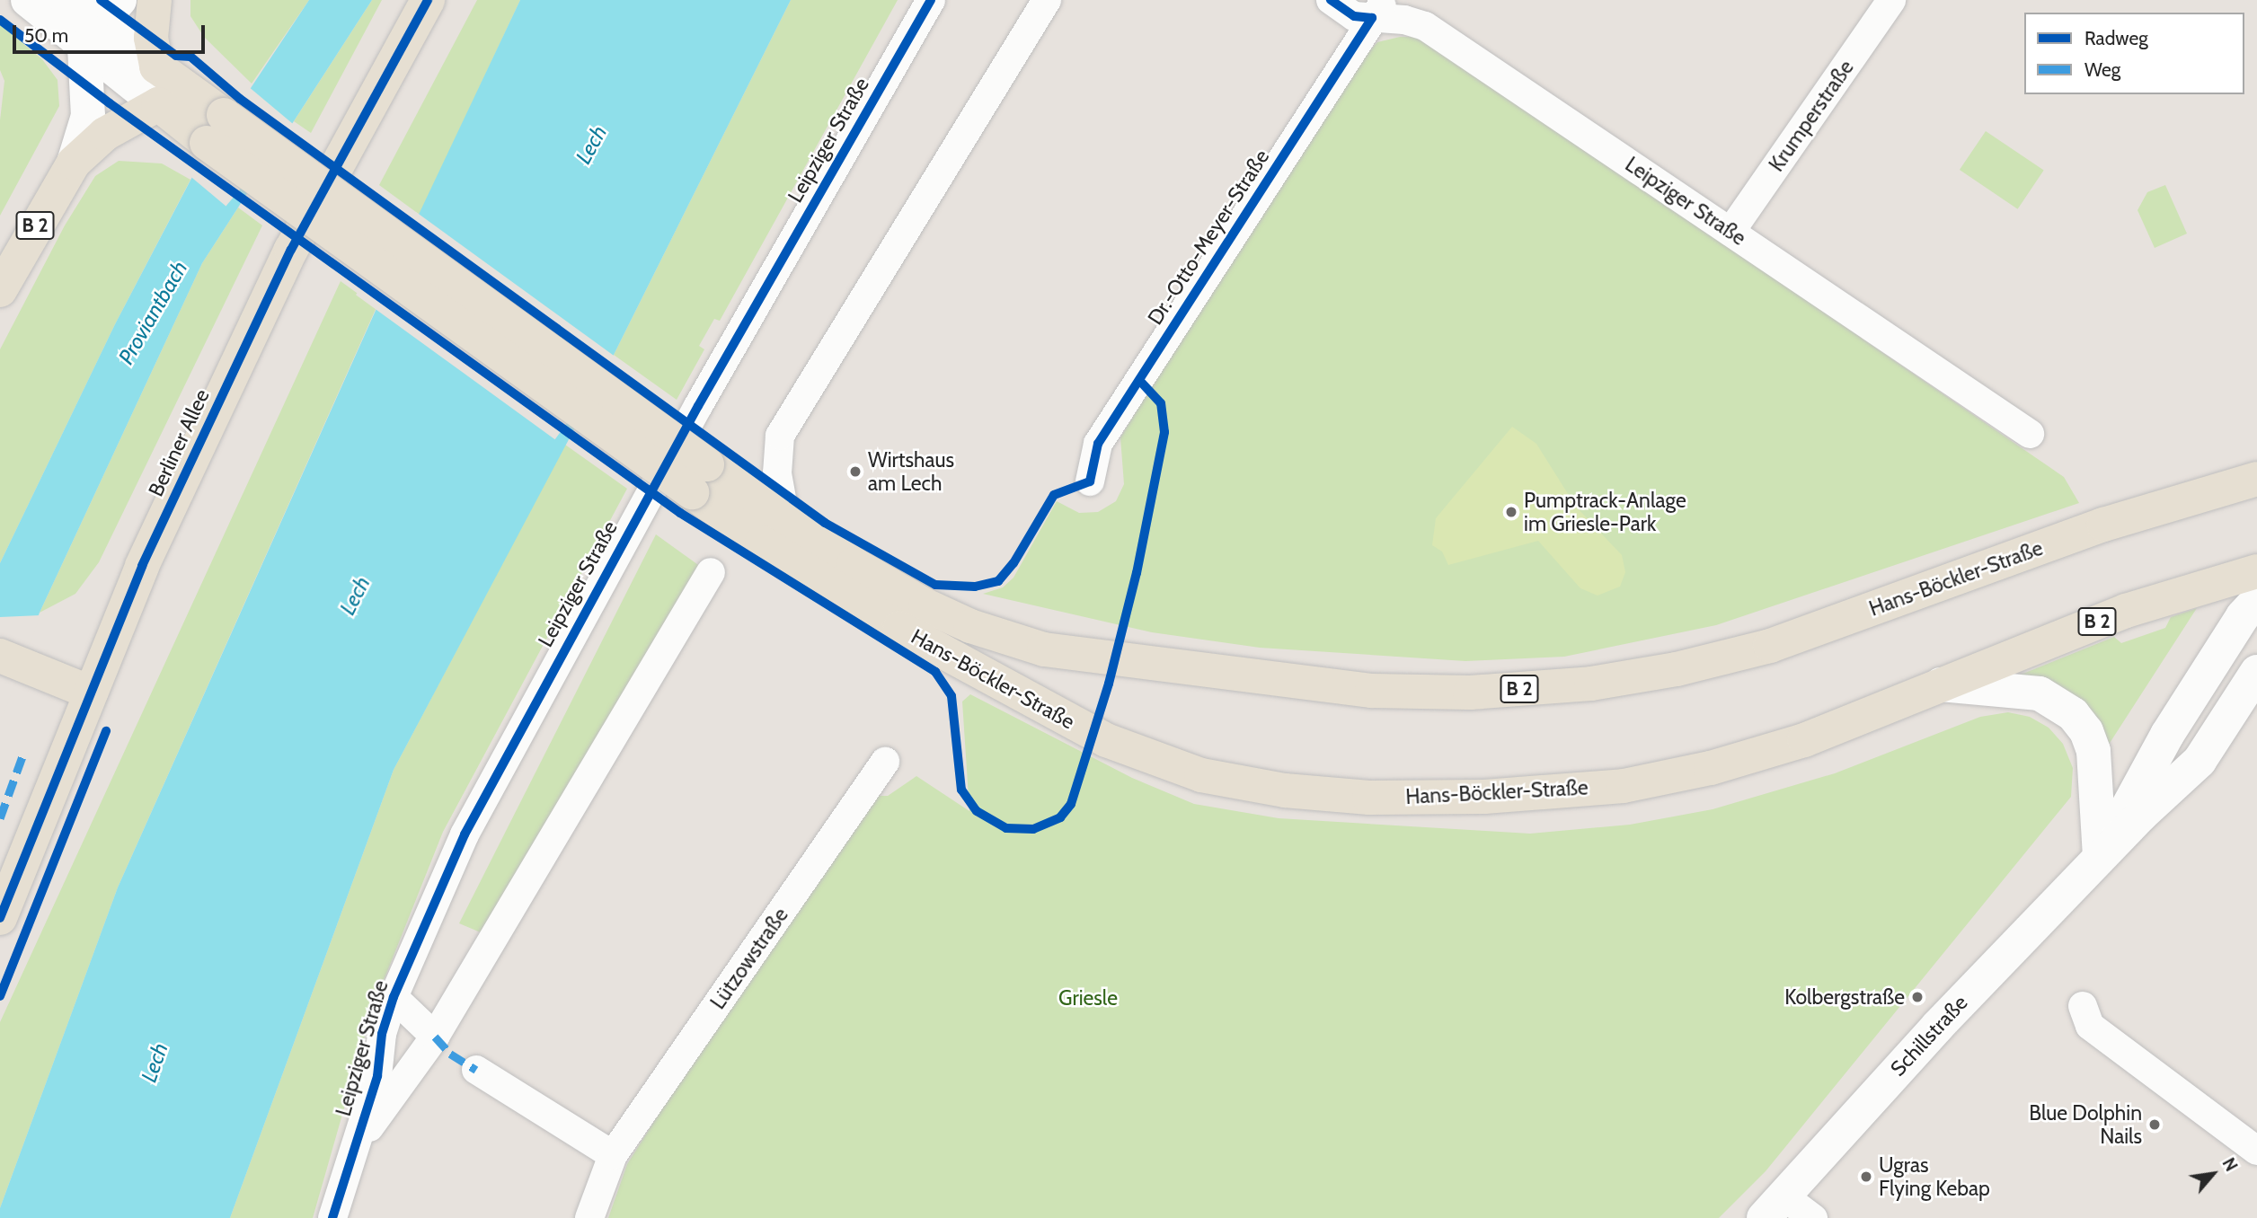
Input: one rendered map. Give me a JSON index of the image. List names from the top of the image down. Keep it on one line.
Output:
{"streets":{"main road":["B 2","Berliner Allee","Hans-Böckler-Straße"],"street":["Krumperstraße","Leipziger Straße","Dr.-Otto-Meyer-Straße","Lützowstraße","Schillstraße"]},"crossings":[["Krumperstraße","Leipziger Straße"],["Leipziger Straße","Dr.-Otto-Meyer-Straße"],["B 2","Hans-Böckler-Straße"]],"water":["Lech","Proviantbach"],"parks":["Griesle"],"places":["Wirtshaus am Lech","Pumptrack-Anlage im Griesle-Park","Kolbergstraße","Blue Dolphin Nails","Ugras Flying Kebap"],"legend":["Radweg","Weg"],"scale_bar":"50 m","north":"top right"}
